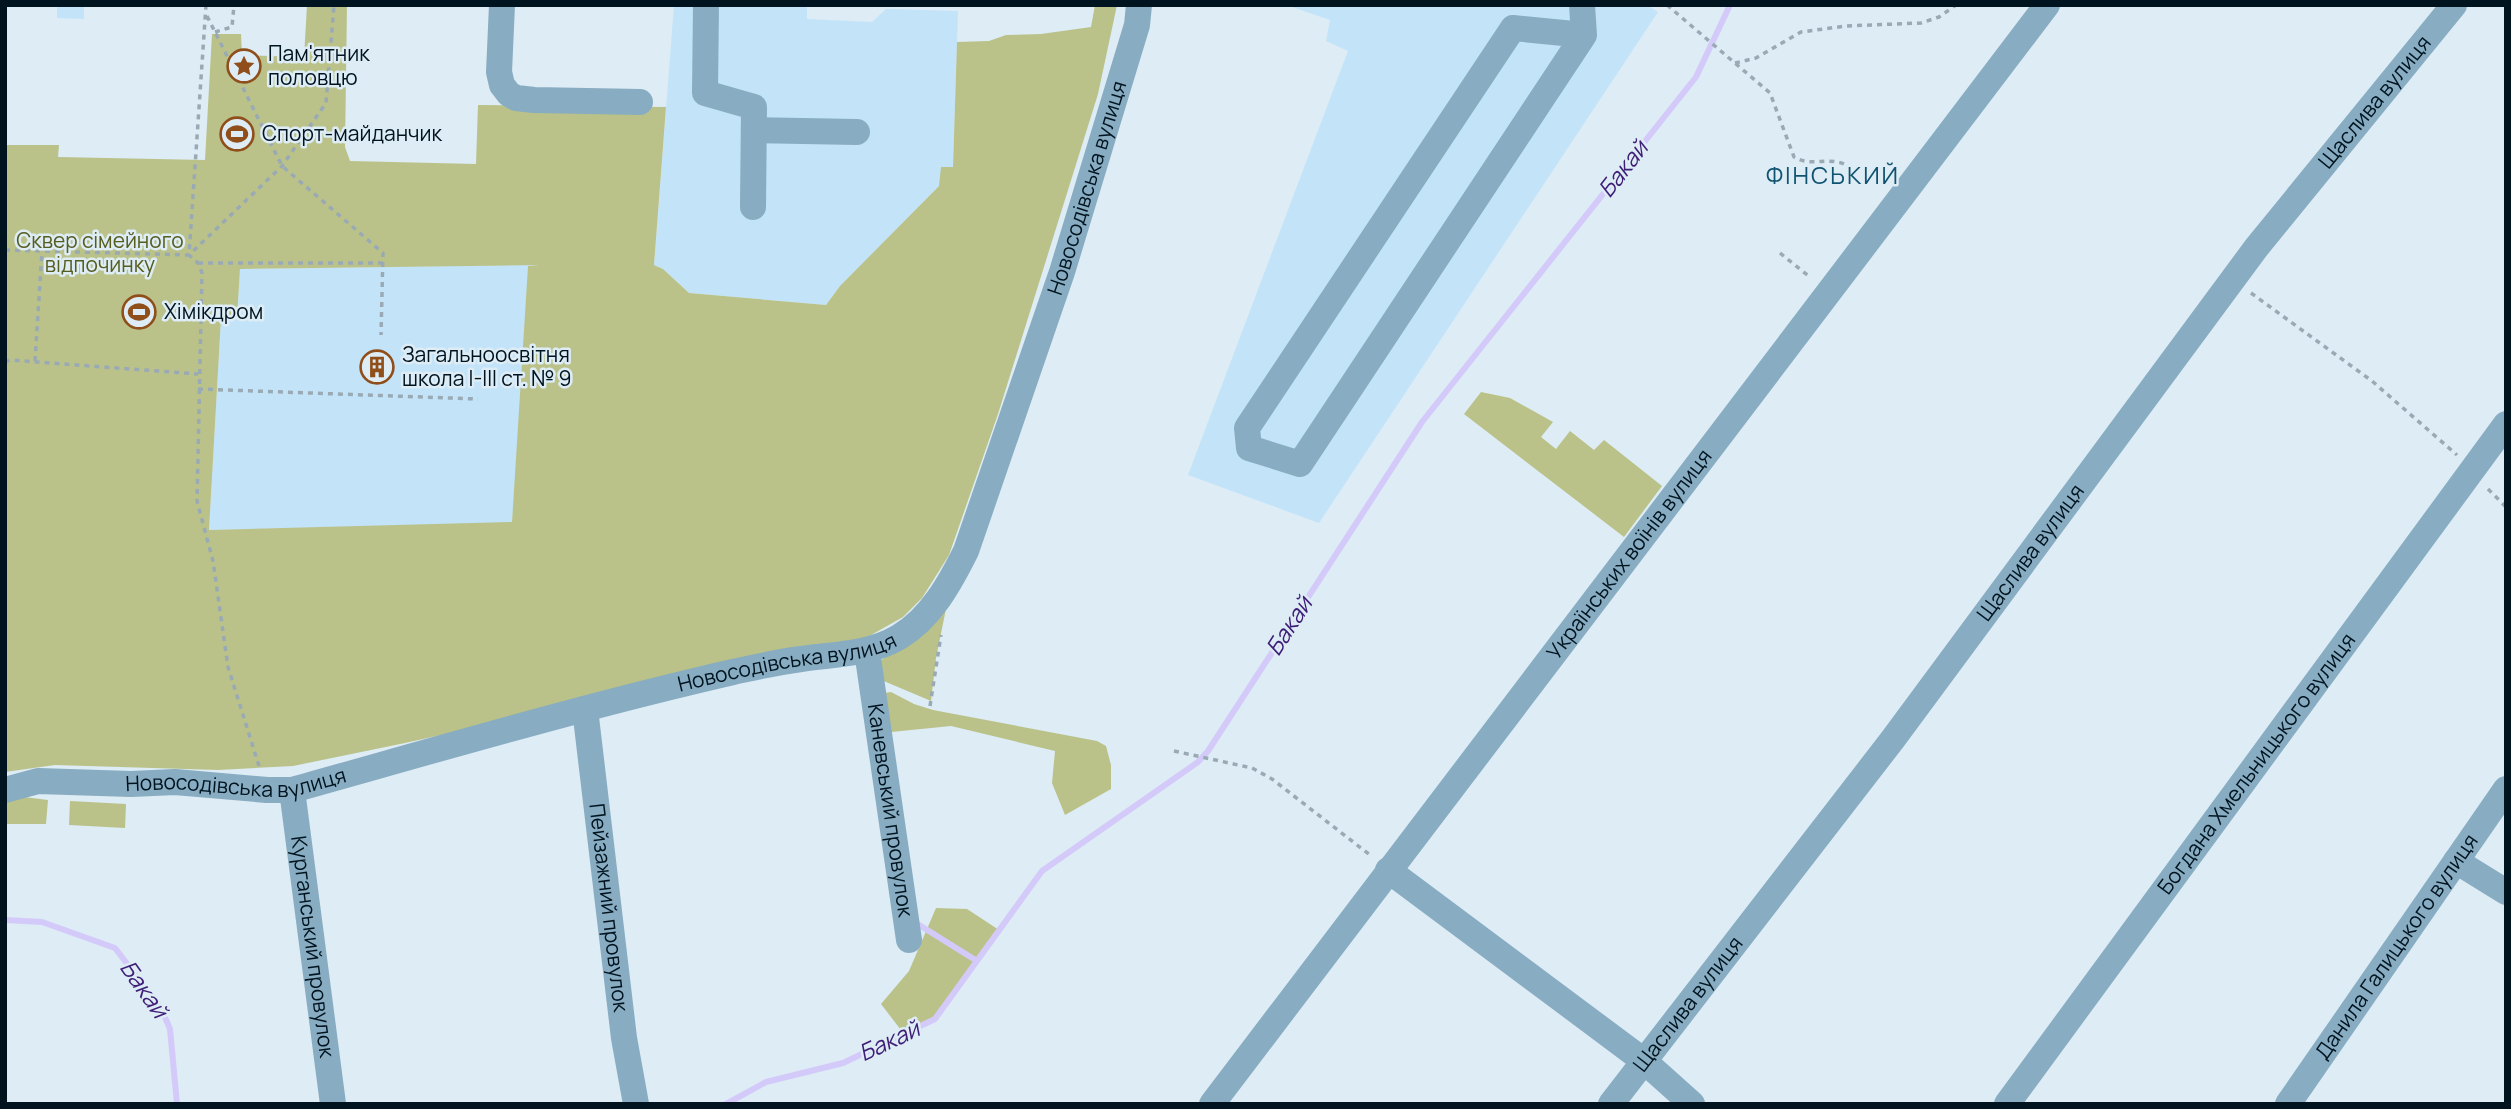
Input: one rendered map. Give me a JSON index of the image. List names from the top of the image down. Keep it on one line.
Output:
{"streets":{"street":["Щаслива вулиця","Новосодівська вулиця","Українських воїнів вулиця","Богдана Хмельницького вулиця","Каневський провулок","Пейзажний провулок","Данила Галицького вулиця","Курганський провулок"]},"crossings":[["Новосодівська вулиця","Каневський провулок"],["Новосодівська вулиця","Пейзажний провулок"],["Новосодівська вулиця","Курганський провулок"]],"districts":["ФІНСЬКИЙ"],"water":["Бакай"],"parks":["Сквер сімейного відпочинку"],"places":{"place":["Пам'ятник половцю"],"sports":["Спорт-майданчик","Хімікдром"],"building":["Загальноосвітня школа І-ІІІ ст. № 9"]}}
